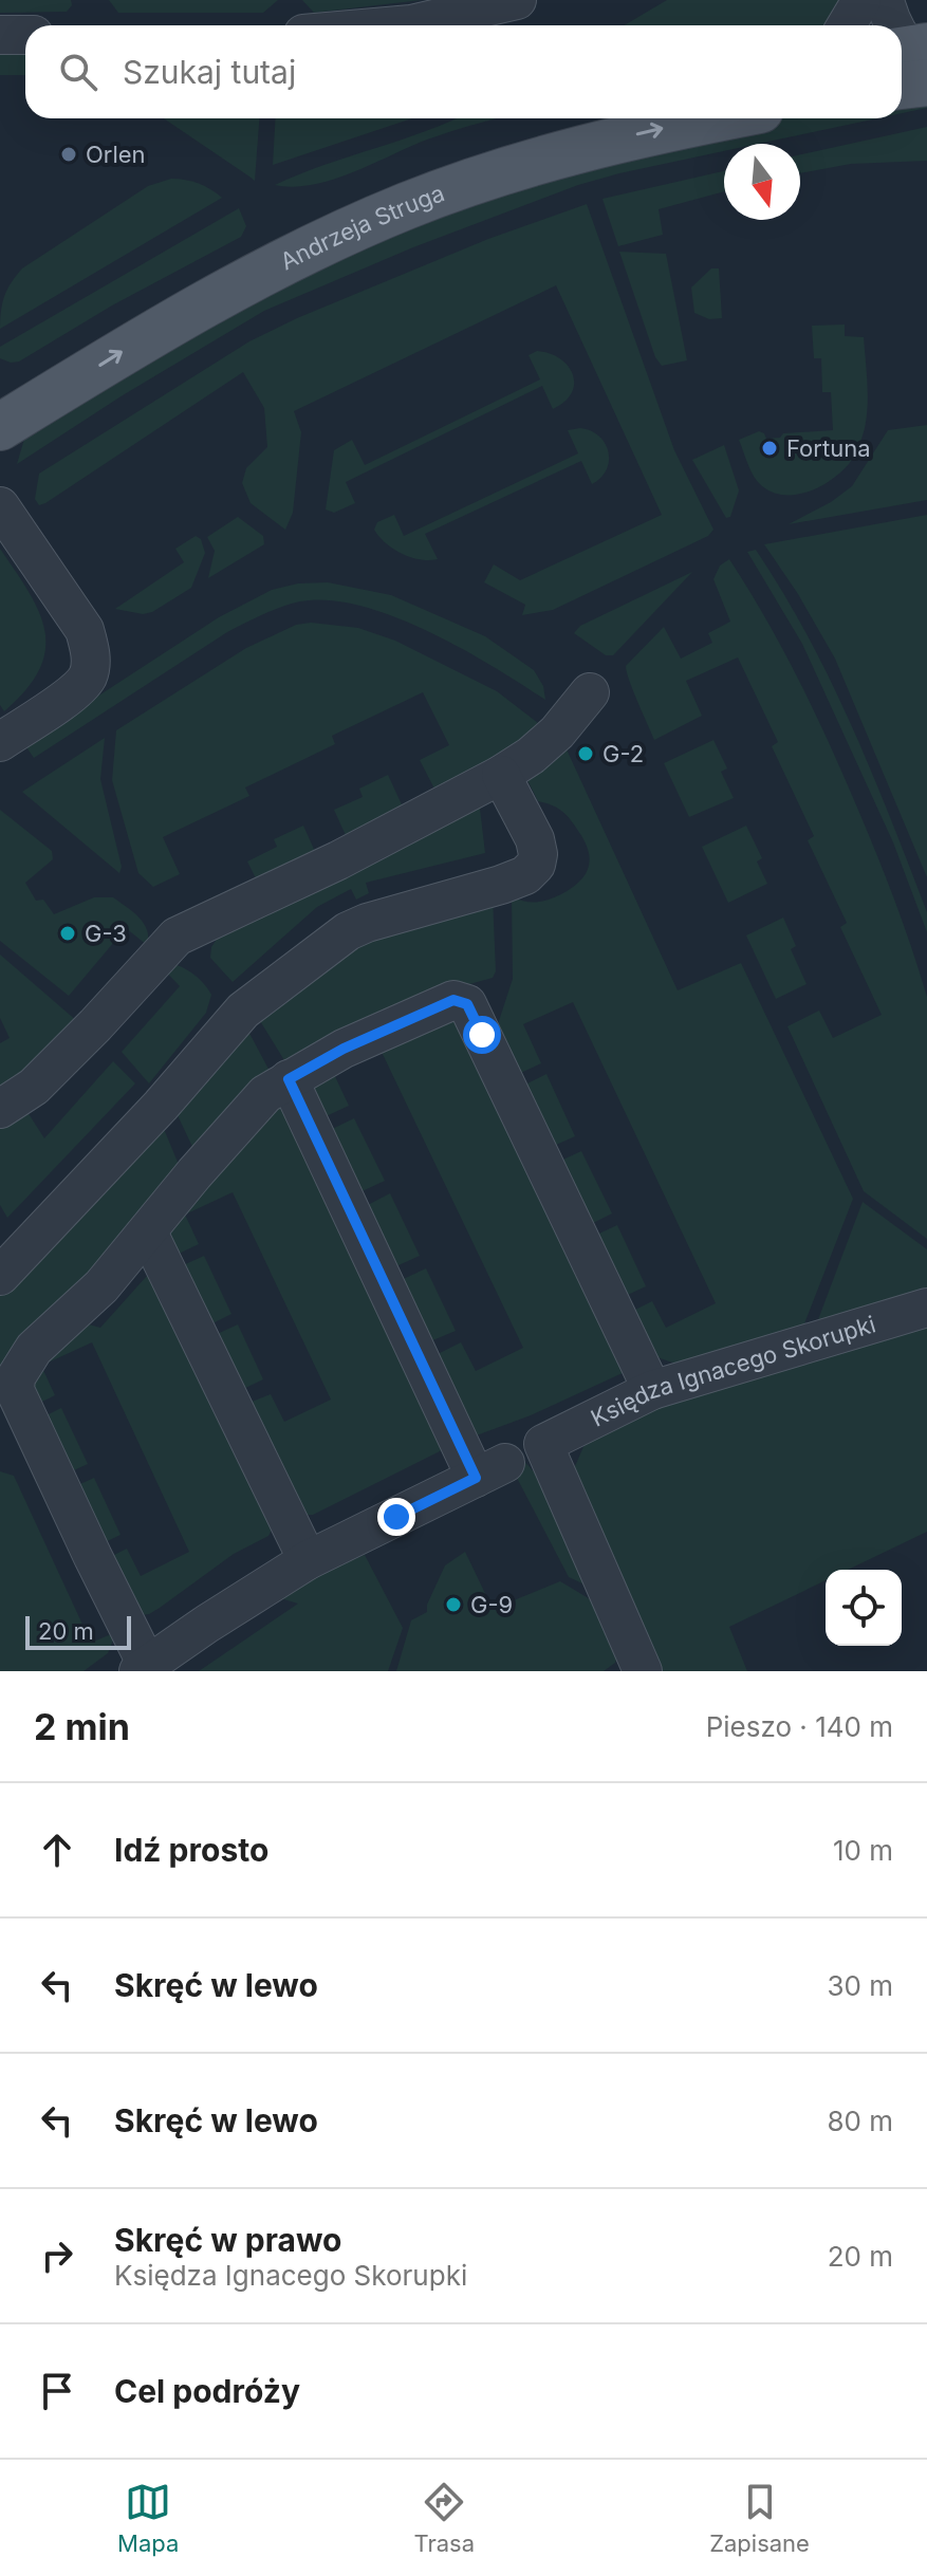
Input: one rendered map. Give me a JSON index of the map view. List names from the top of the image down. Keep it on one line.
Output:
{"streets":{"main road":["Andrzeja Struga"],"street":["Księdza Ignacego Skorupki"]},"places":["Orlen","Fortuna","G-2","G-3","G-9"],"scale_bar":"20 m","north":"bottom","page":{"search":"Szukaj tutaj","scale":"20 m","heading":["2 min","Pieszo · 140 m"],"list":[["Idź prosto","10 m"],["Skręć w lewo","30 m"],["Skręć w lewo","80 m"],["Skręć w prawo","Księdza Ignacego Skorupki","20 m"],"Cel podróży"],"nav":["Mapa","Trasa","Zapisane"]}}
